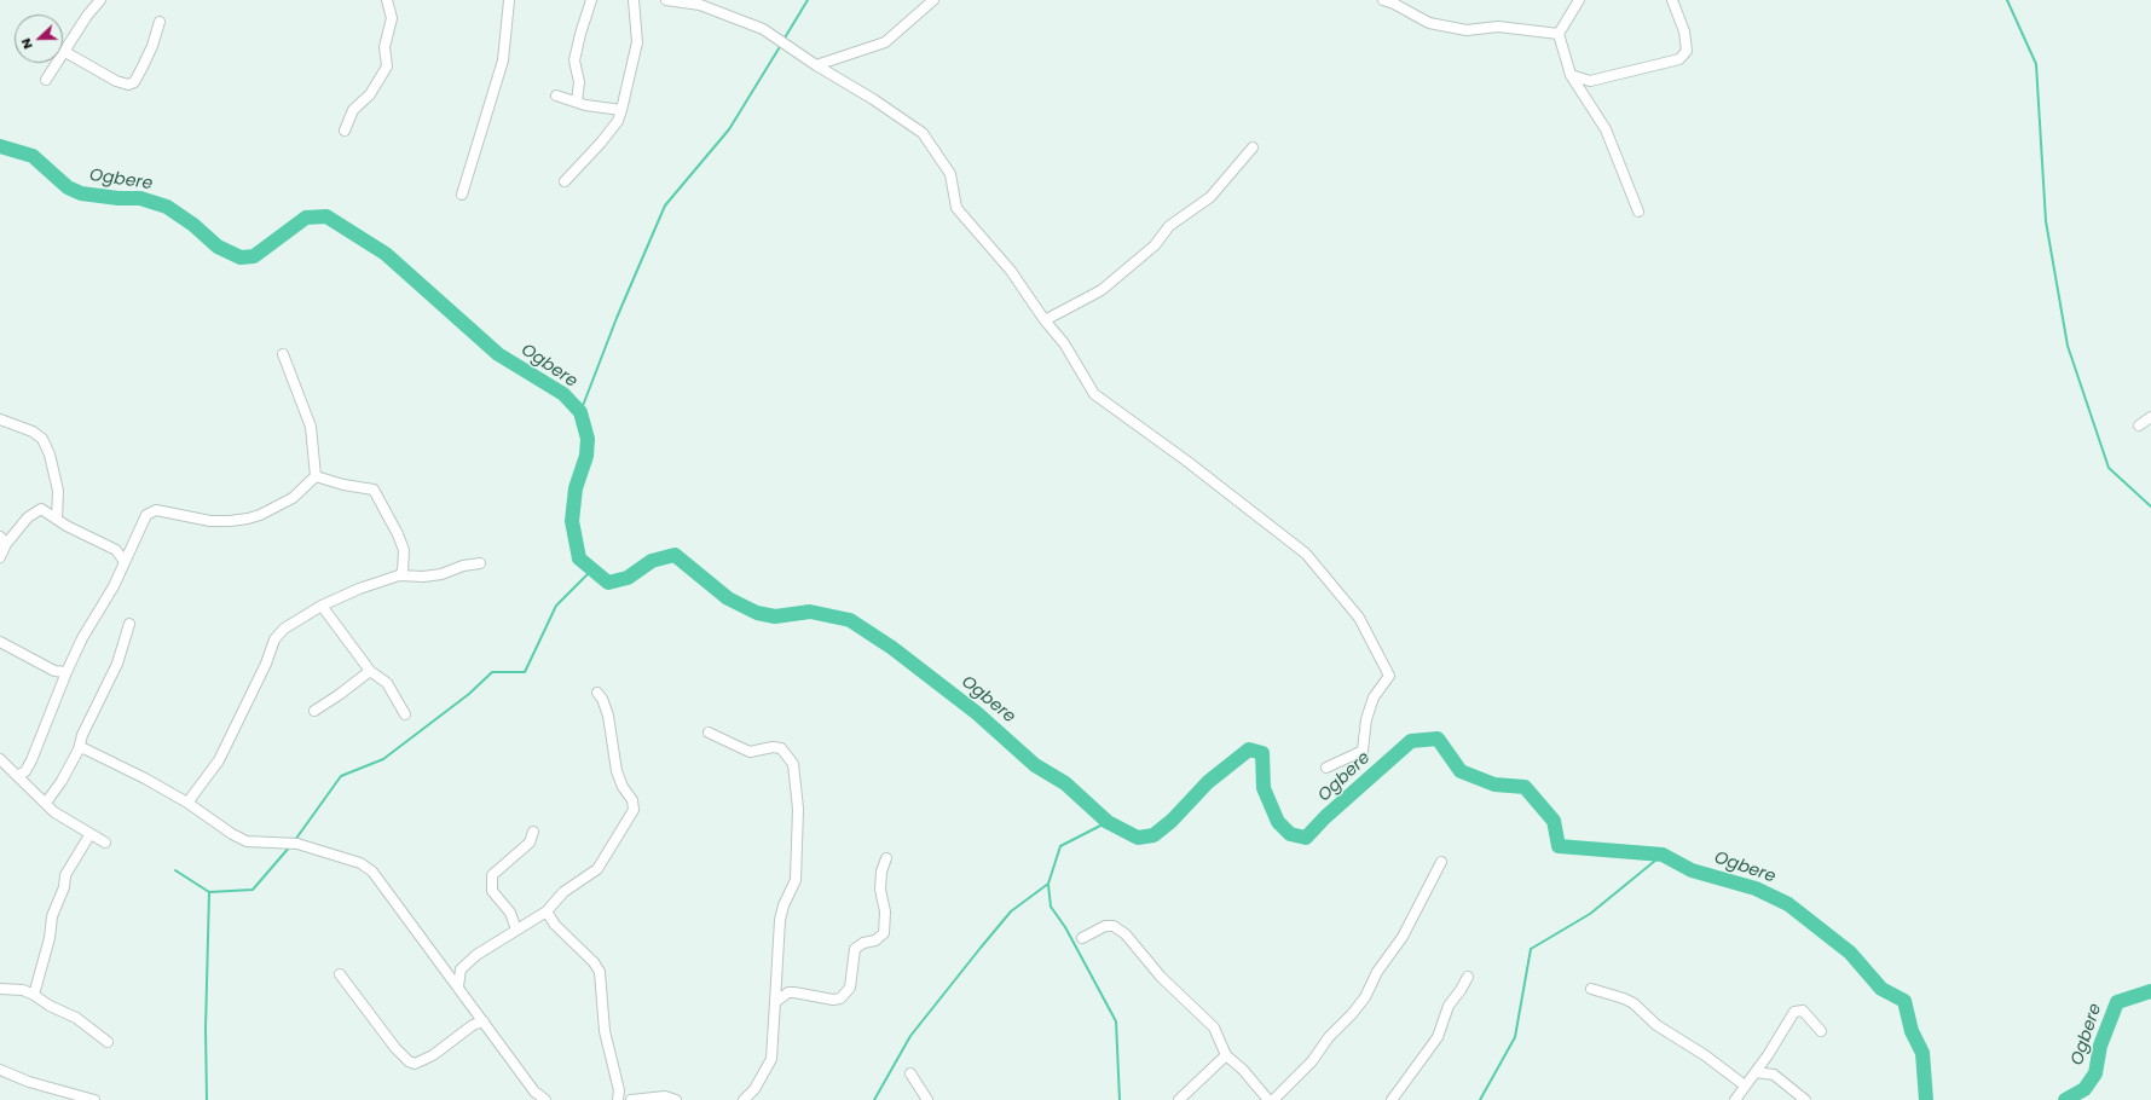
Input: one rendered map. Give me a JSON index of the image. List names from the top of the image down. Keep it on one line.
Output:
{"water":["Ogbere"],"north":"left"}
